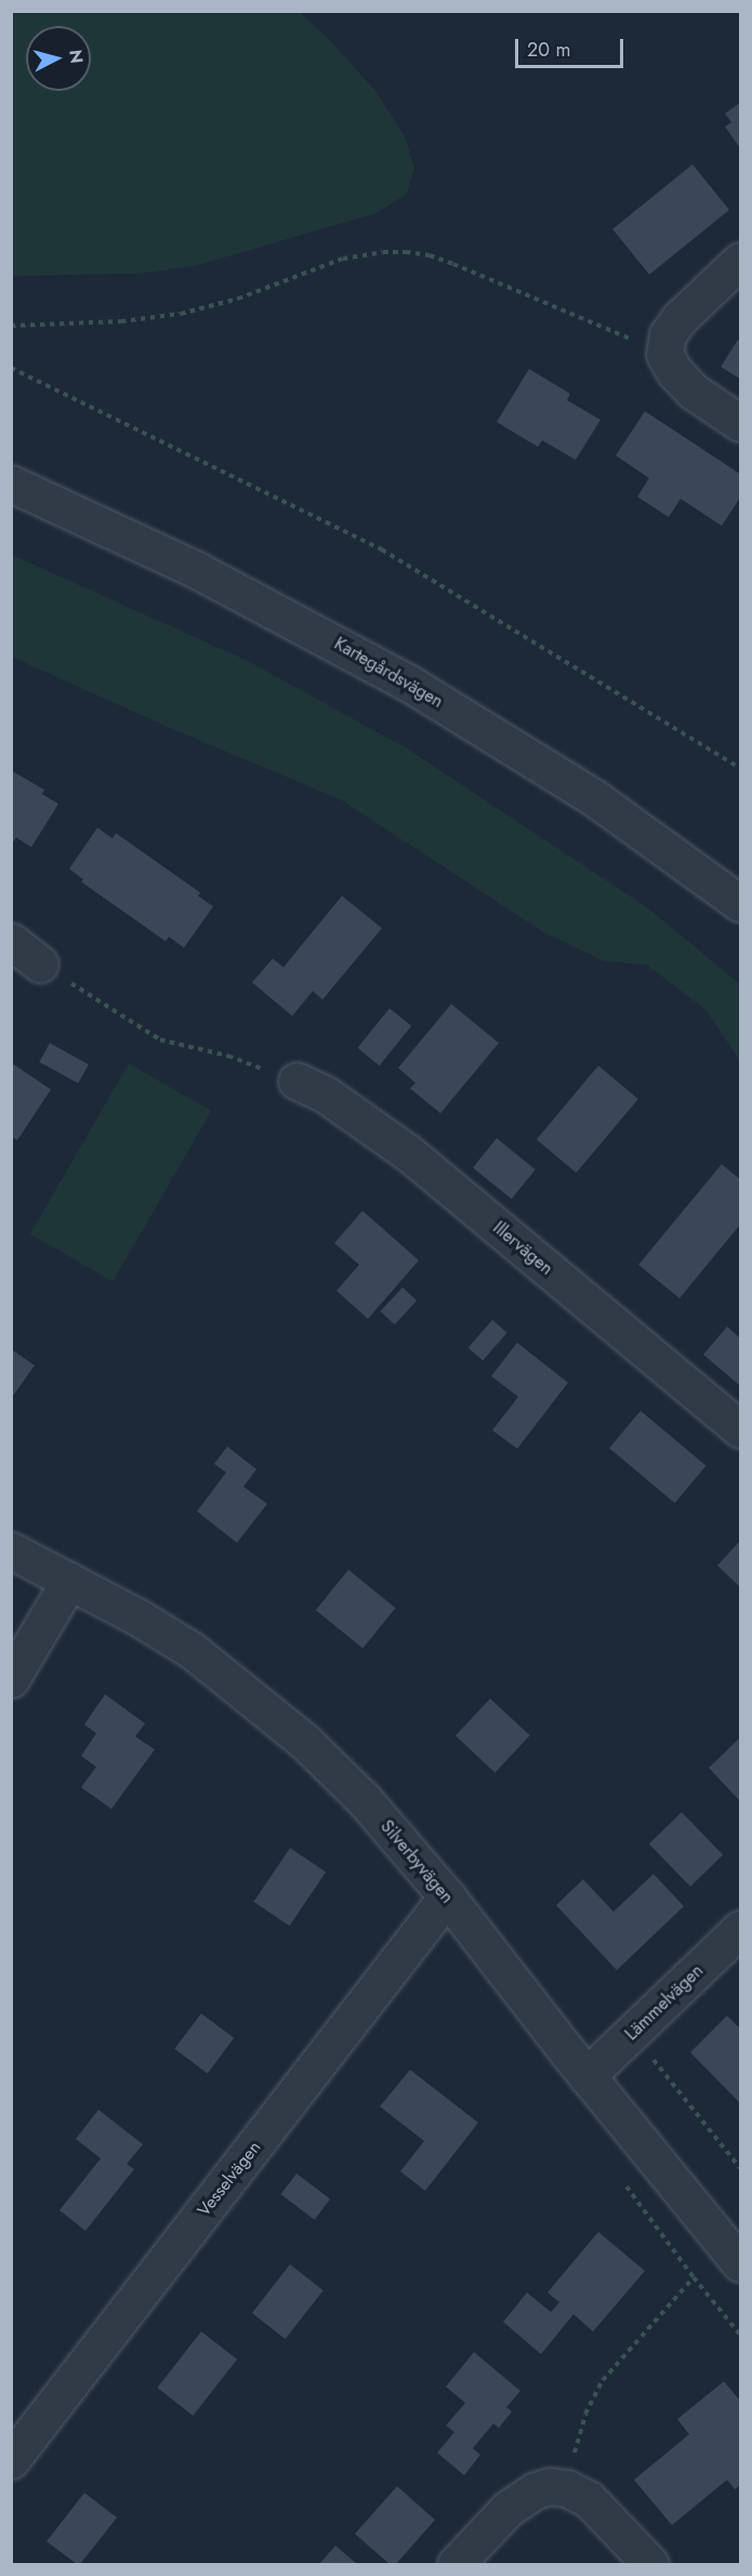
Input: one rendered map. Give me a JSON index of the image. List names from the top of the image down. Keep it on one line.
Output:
{"streets":{"street":["Kartegårdsvägen","Illervägen","Silverbyvägen","Lämmelvägen","Vesselvägen"]},"crossings":[["Silverbyvägen","Lämmelvägen"],["Silverbyvägen","Vesselvägen"]],"scale_bar":"20 m","north":"right"}
